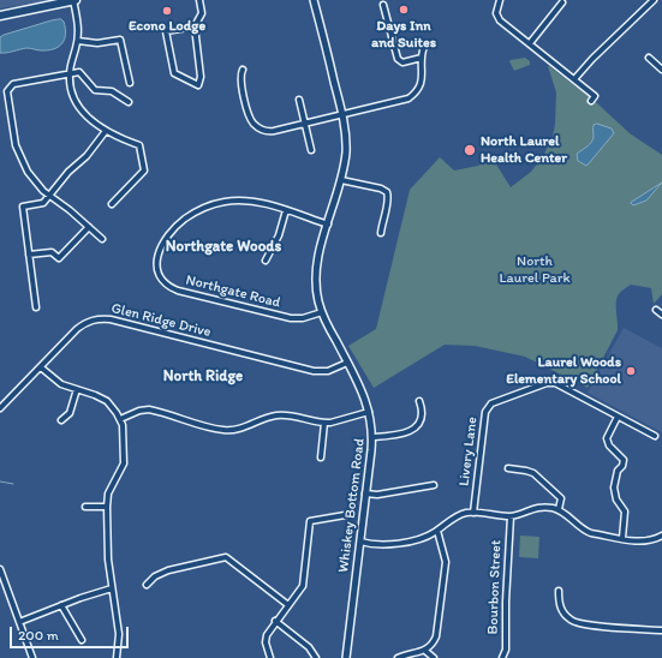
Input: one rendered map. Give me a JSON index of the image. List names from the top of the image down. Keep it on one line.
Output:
{"streets":{"street":["Northgate Road","Glen Ridge Drive","Livery Lane","Whiskey Bottom Road","Bourbon Street"]},"crossings":[["Northgate Road","Whiskey Bottom Road"],["Glen Ridge Drive","Whiskey Bottom Road"]],"districts":["Northgate Woods","North Ridge"],"parks":["North Laurel Park"],"places":["Days Inn and Suites","Econo Lodge","North Laurel Health Center","Laurel Woods Elementary School"],"scale_bar":"200 m"}
